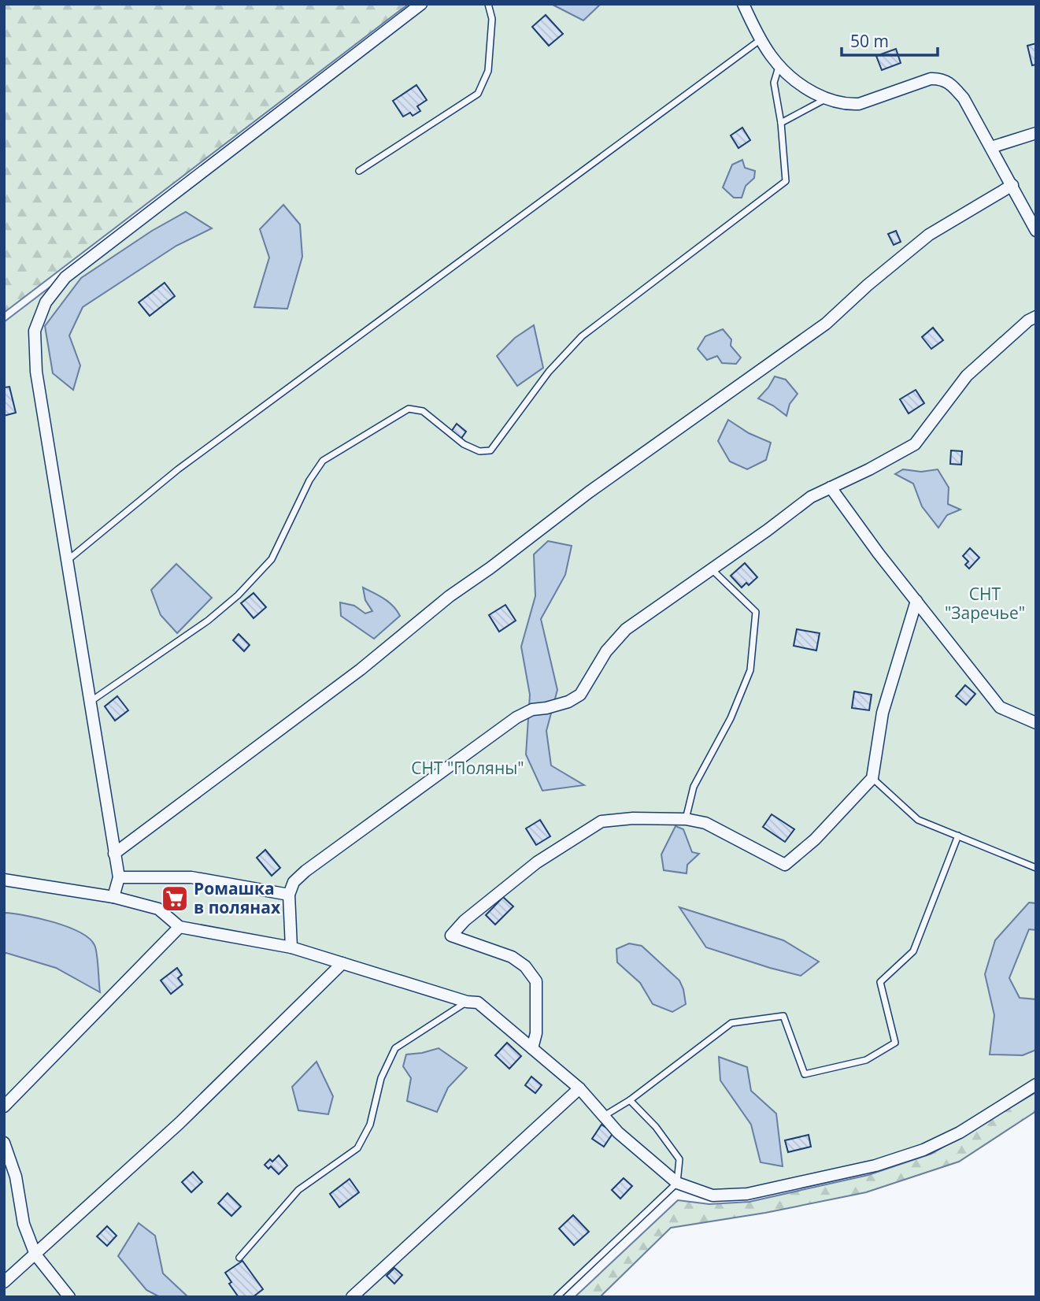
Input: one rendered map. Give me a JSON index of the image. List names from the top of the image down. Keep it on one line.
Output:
{"parks":["СНТ \"Заречье\"","СНТ \"Поляны\""],"places":{"supermarket":["Ромашка в полянах"]},"scale_bar":"50 m"}
